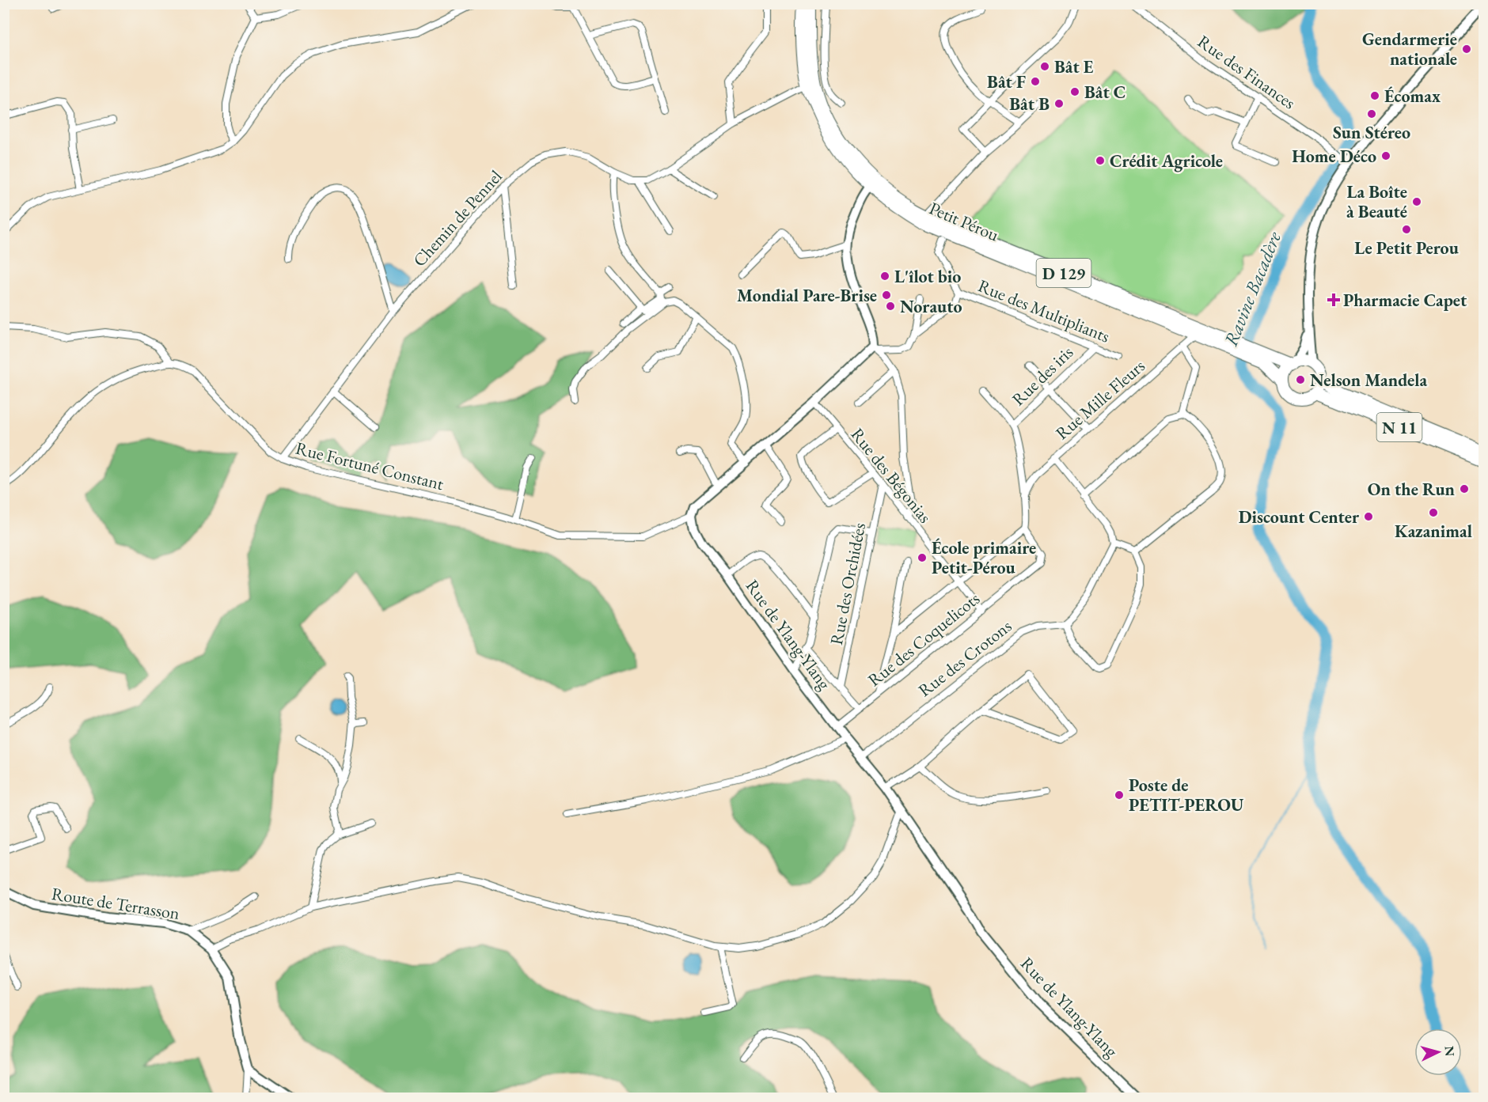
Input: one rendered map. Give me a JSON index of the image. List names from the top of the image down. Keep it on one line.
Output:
{"streets":{"highway":["Petit Pérou","D 129","N 11"],"street":["Rue des Finances","Chemin de Pennel","Rue des Multipliants","Rue des iris","Rue Mille Fleurs","Rue Fortuné Constant","Rue des Bégonias","Rue des Orchidées","Rue de Ylang-Ylang","Rue des Coquelicots","Rue des Crotons","Route de Terrasson"]},"crossings":[["Chemin de Pennel","Rue Fortuné Constant"],["Petit Pérou","D 129"],["Petit Pérou","Rue Mille Fleurs"],["Petit Pérou","N 11"],["D 129","N 11"],["Rue des Multipliants","Rue des iris"],["Rue Fortuné Constant","Rue de Ylang-Ylang"],["Rue des Bégonias","Rue des Orchidées"],["Rue des Bégonias","Rue des Coquelicots"],["Rue de Ylang-Ylang","Rue des Coquelicots"],["Rue de Ylang-Ylang","Rue des Crotons"]],"water":["Ravine Bacadère"],"places":{"other":["Gendarmerie nationale","Bât E","Bât F","Bât C","Écomax","Bât B","Sun Stéreo","Home Déco","Crédit Agricole","La Boîte à Beauté","Le Petit Perou","L'îlot bio","Mondial Pare-Brise","Norauto","Nelson Mandela","On the Run","Kazanimal","Discount Center","École primaire Petit-Pérou","Poste de PETIT-PEROU"],"health":["Pharmacie Capet"]},"north":"right"}
